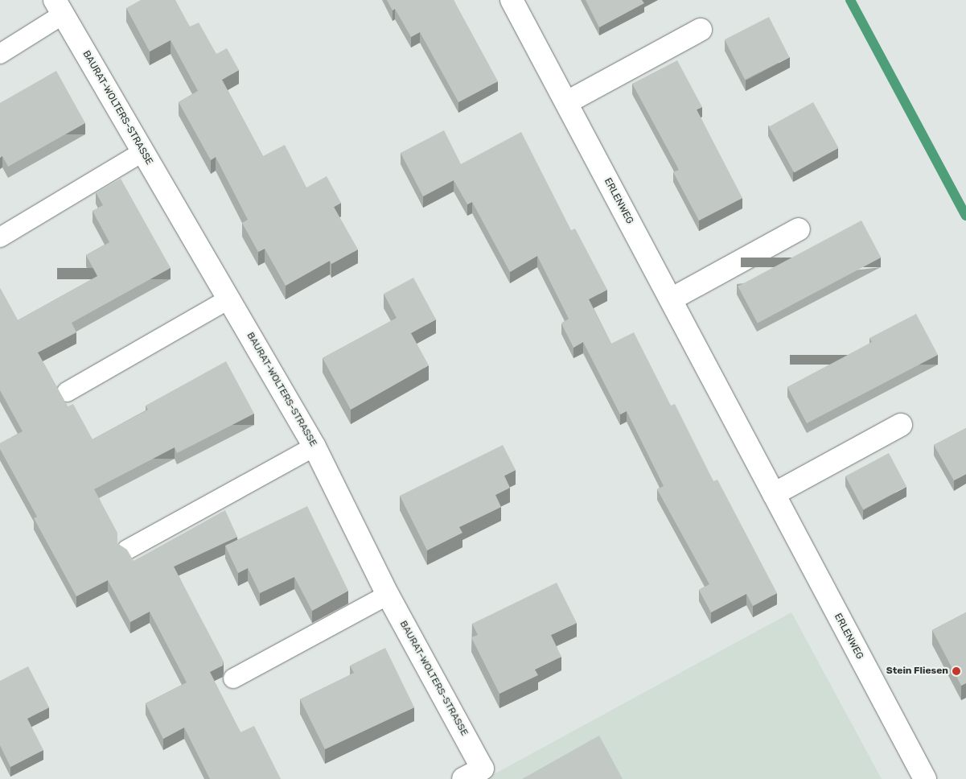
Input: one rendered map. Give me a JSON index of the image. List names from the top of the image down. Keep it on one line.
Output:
{"streets":{"street":["BAURAT-WOLTERS-STRASSE","ERLENWEG"]},"places":["Stein Fliesen"]}
